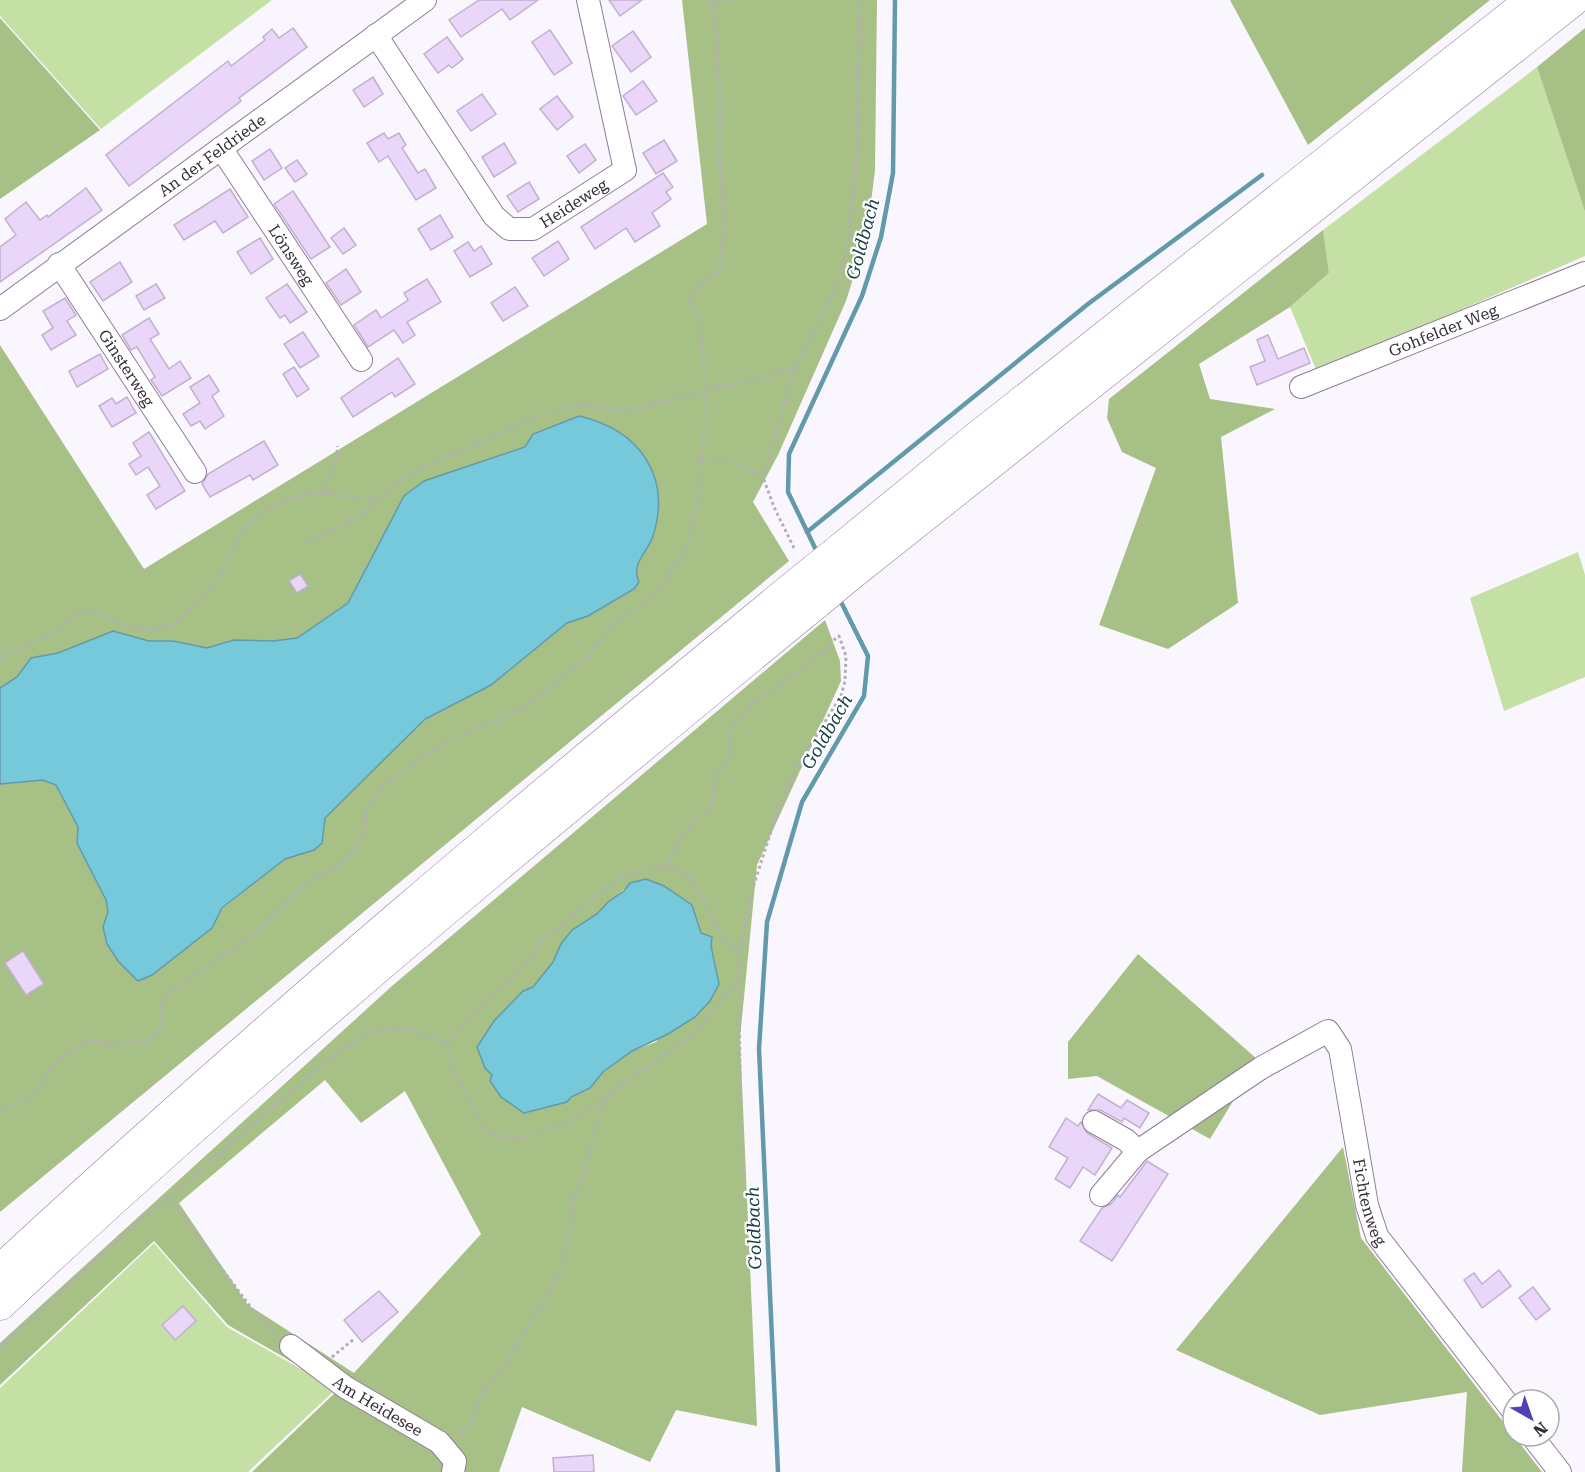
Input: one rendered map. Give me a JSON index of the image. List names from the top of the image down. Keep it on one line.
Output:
{"streets":{"street":["An der Feldriede","Heideweg","Lönsweg","Gohfelder Weg","Ginsterweg","Fichtenweg","Am Heidesee"]},"crossings":[["An der Feldriede","Heideweg"],["An der Feldriede","Lönsweg"],["An der Feldriede","Ginsterweg"]],"water":["Goldbach"],"north":"bottom right"}
